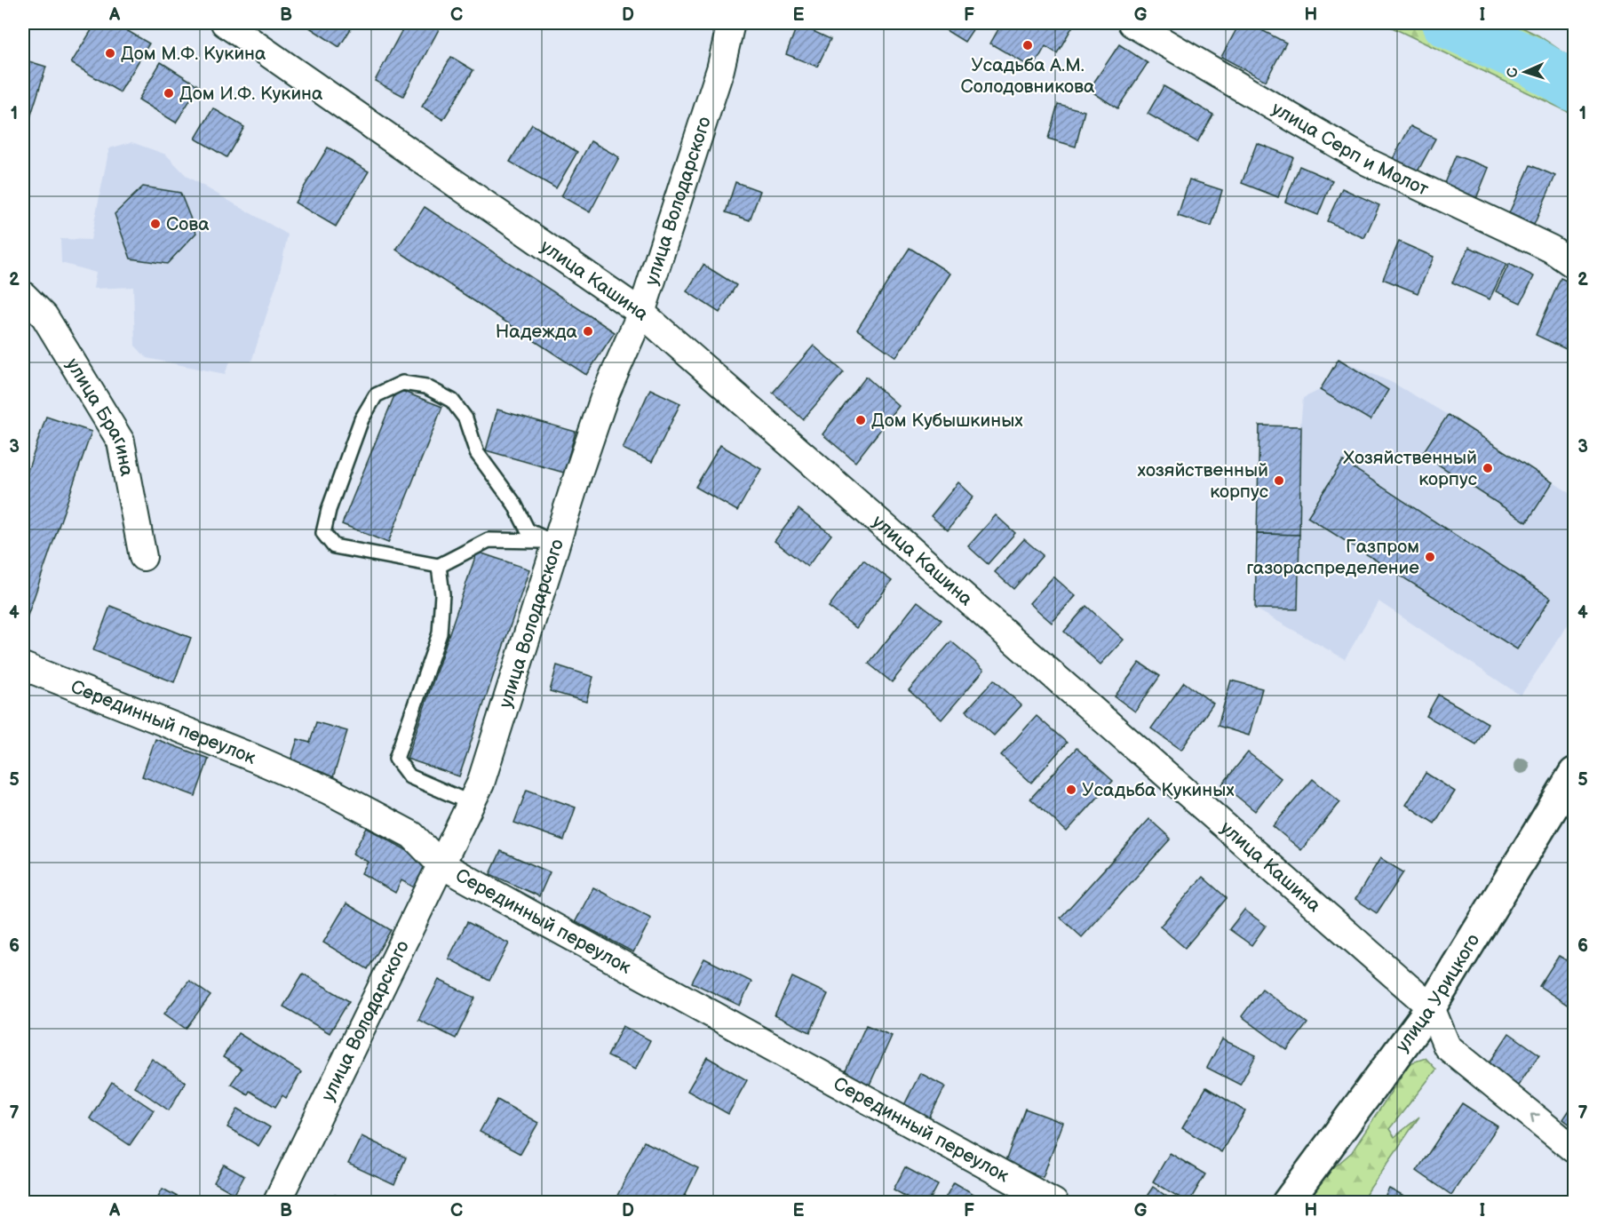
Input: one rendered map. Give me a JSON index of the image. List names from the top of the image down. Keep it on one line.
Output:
{"streets":{"street":["улица Серп и Молот","улица Володарского","улица Кашина","улица Брагина","Серединный переулок","улица Урицкого"]},"crossings":[["улица Володарского","улица Кашина"],["улица Володарского","Серединный переулок"],["улица Кашина","улица Урицкого"]],"places":["Усадьба А.М. Солодовникова","Дом М.Ф. Кукина","Дом И.Ф. Кукина","Сова","Надежда","Дом Кубышкиных","Хозяйственный корпус","хозяйственный корпус","Газпром газораспределение","Усадьба Кукиных"],"north":"left","grid":{"columns":["A","B","C","D","E","F","G","H","I"],"rows":["1","2","3","4","5","6","7"]}}
